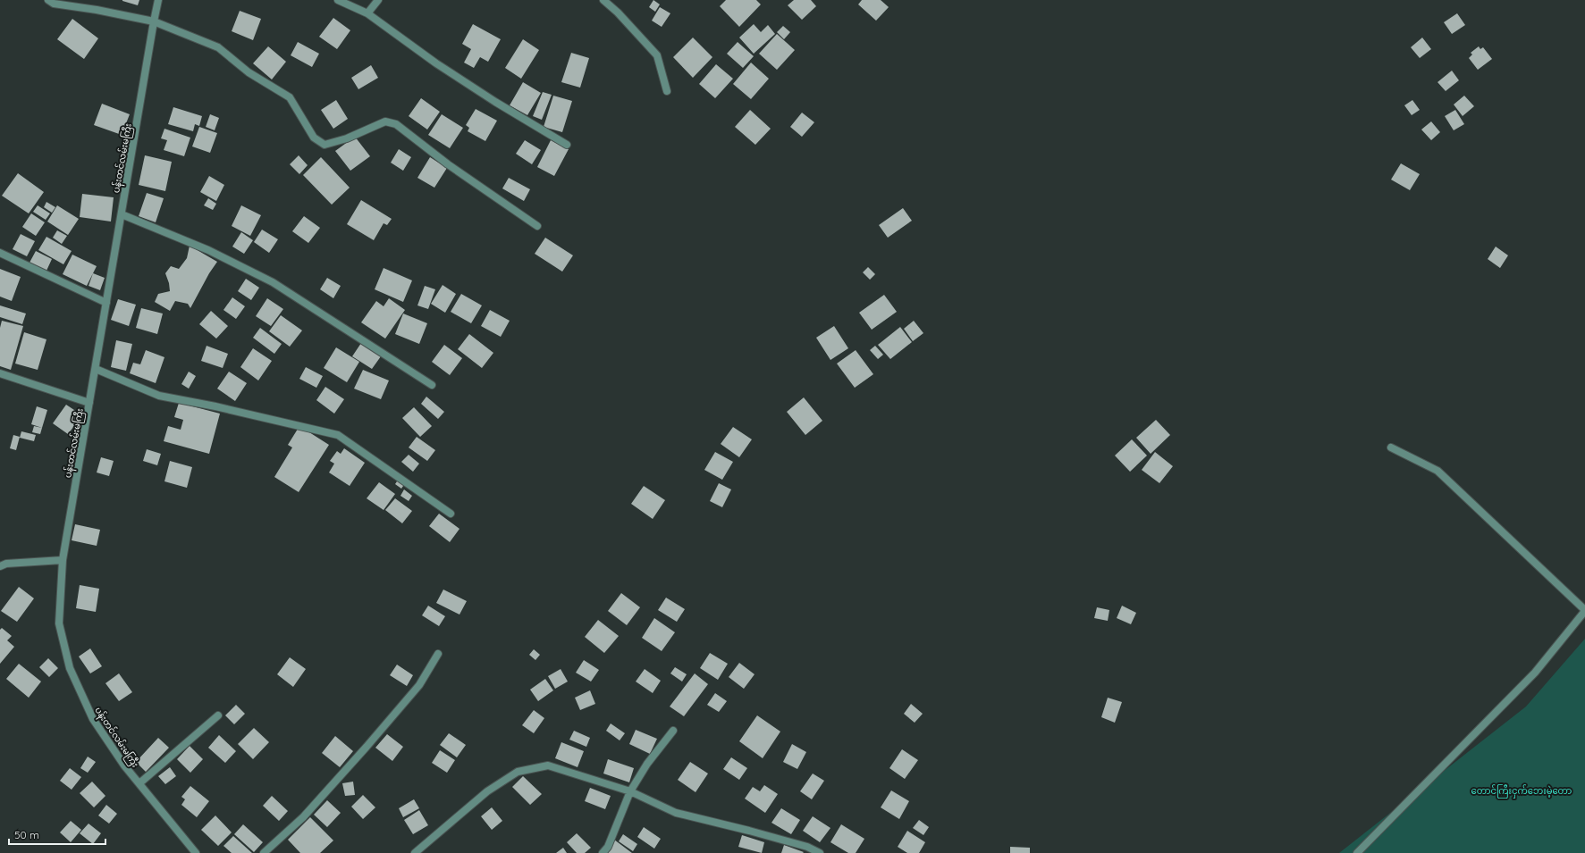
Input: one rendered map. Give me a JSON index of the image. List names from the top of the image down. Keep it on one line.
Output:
{"streets":{"street":["ပန်းတင်လမ်းမကြီး"]},"parks":["တောင်ကြီးငှက်ဘေးမဲ့တော"],"scale_bar":"50 m"}
